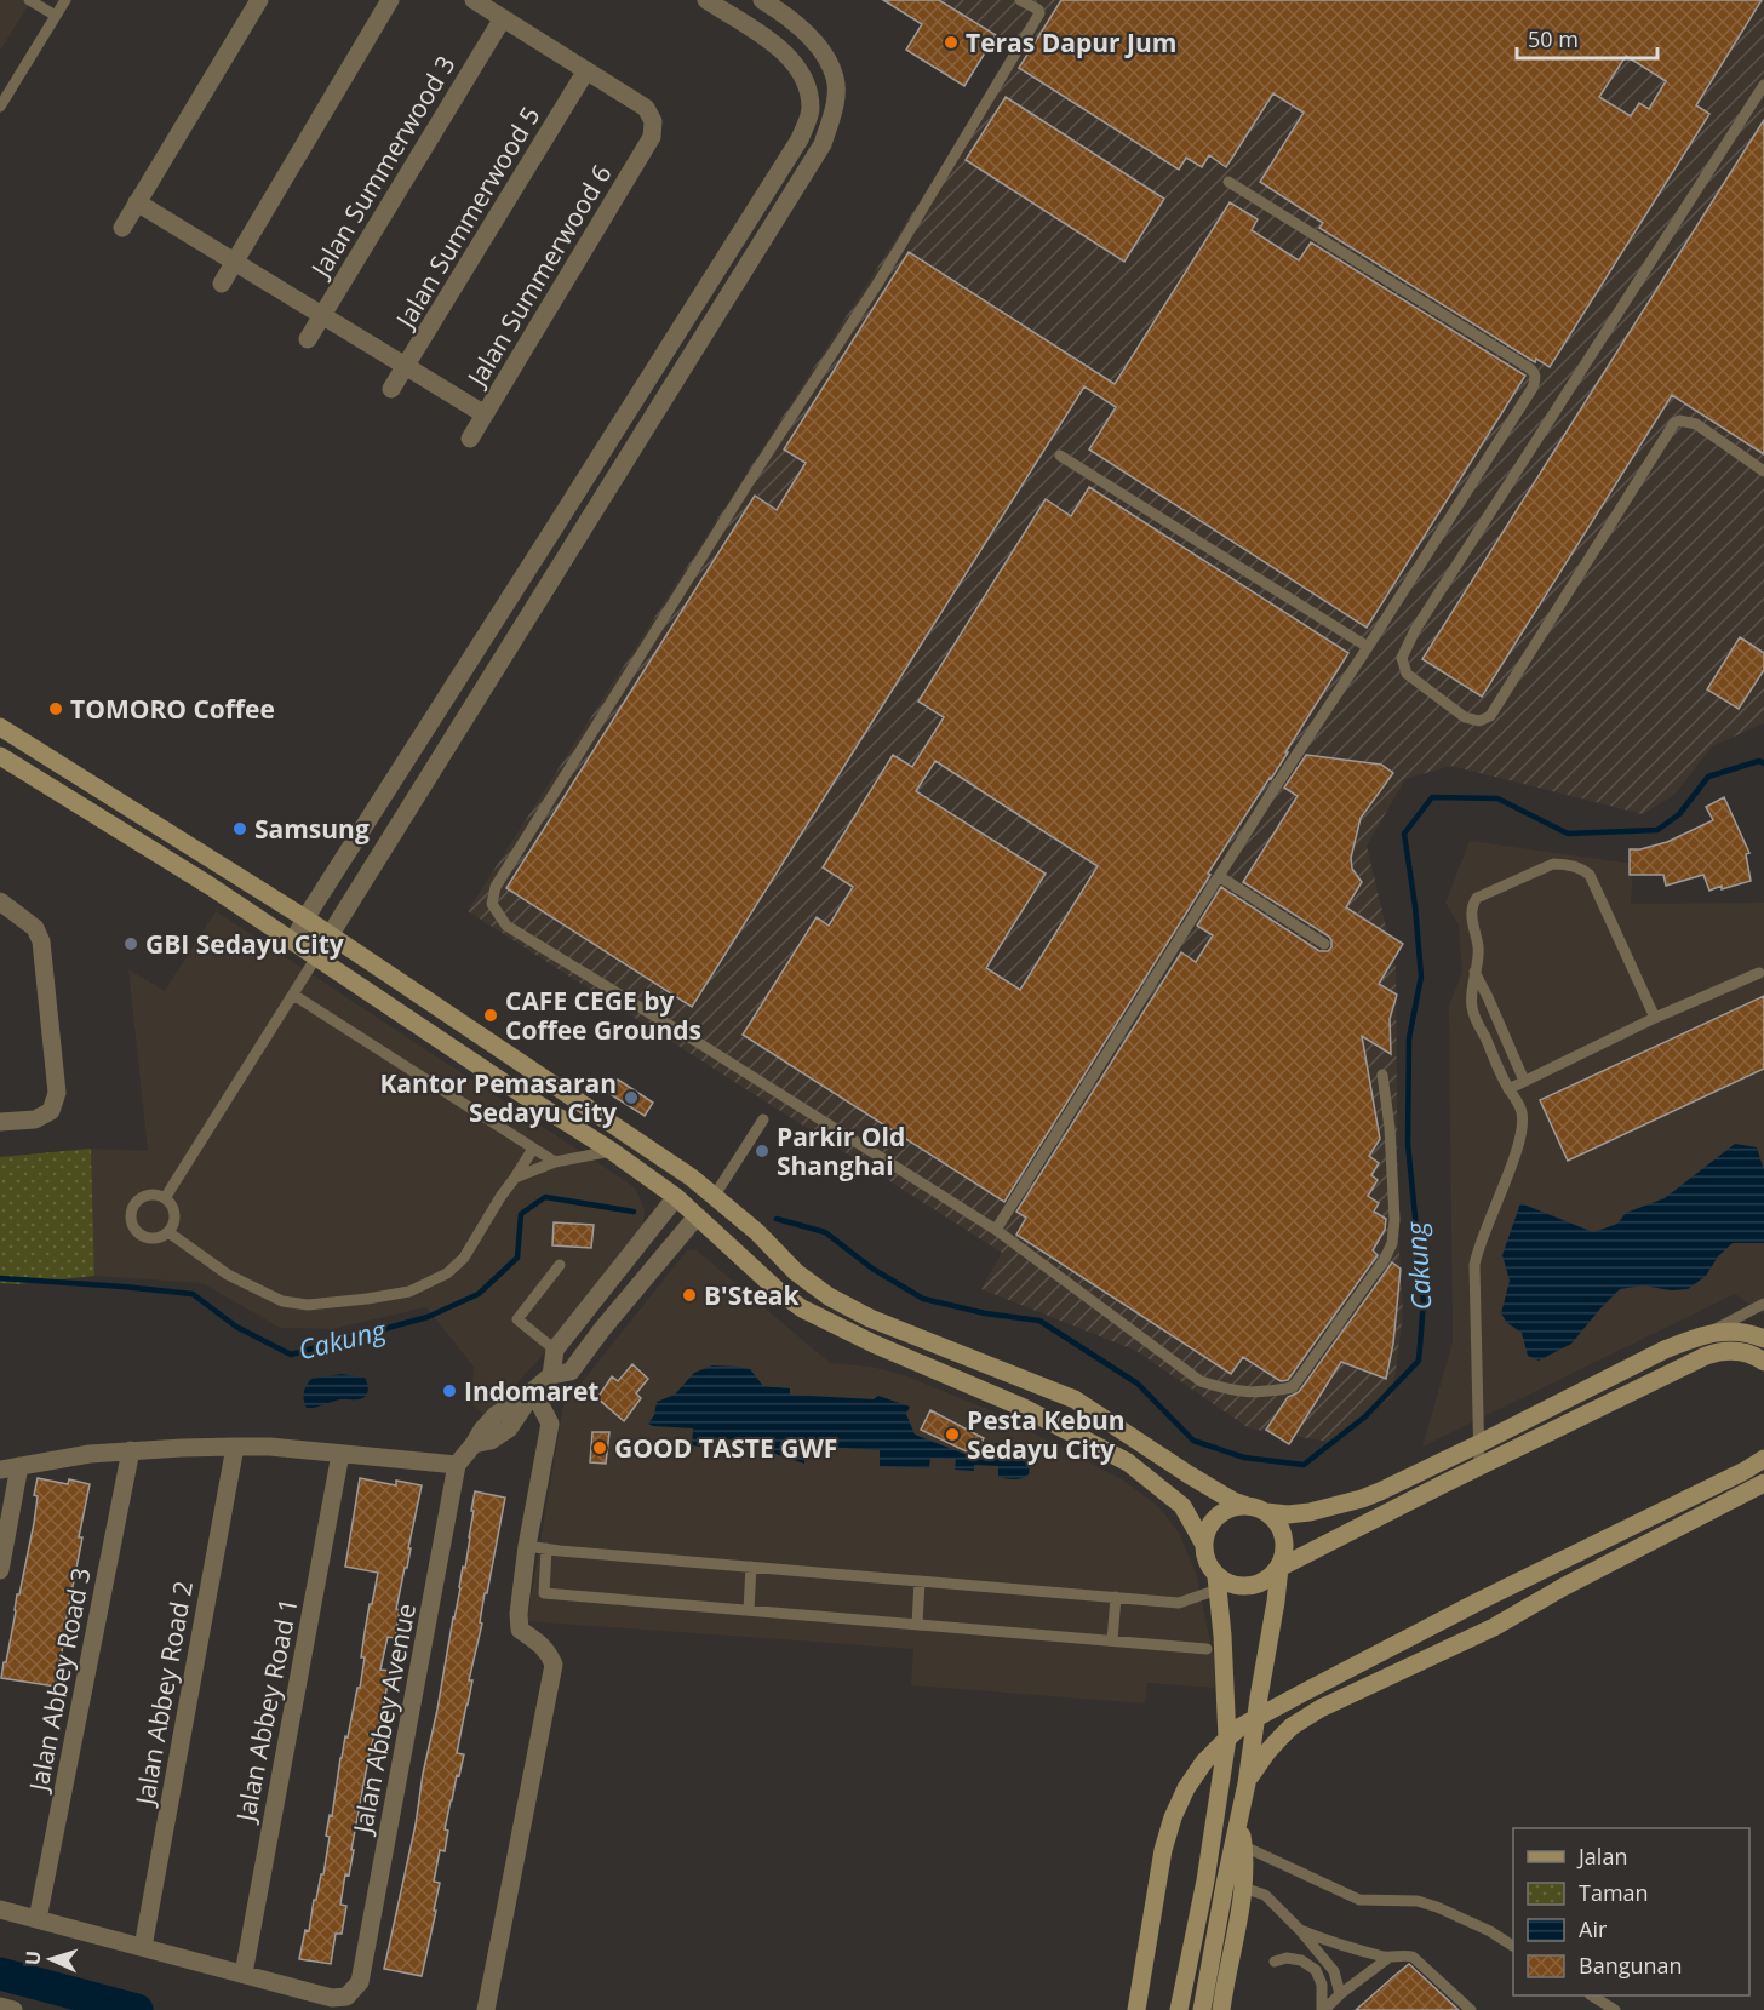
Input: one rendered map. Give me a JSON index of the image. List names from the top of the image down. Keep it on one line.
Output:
{"streets":{"street":["Jalan Summerwood 3","Jalan Summerwood 5","Jalan Summerwood 6","Jalan Abbey Road 3","Jalan Abbey Road 2","Jalan Abbey Road 1","Jalan Abbey Avenue"]},"crossings":[["Jalan Summerwood 5","Jalan Summerwood 6"],["Jalan Abbey Road 1","Jalan Abbey Avenue"]],"water":["Cakung"],"places":["Teras Dapur Jum","TOMORO Coffee","Samsung","GBI Sedayu City","CAFE CEGE by Coffee Grounds","Kantor Pemasaran Sedayu City","Parkir Old Shanghai","B'Steak","Indomaret","Pesta Kebun Sedayu City","GOOD TASTE GWF"],"legend":["Jalan","Taman","Air","Bangunan"],"scale_bar":"50 m","north":"left"}
